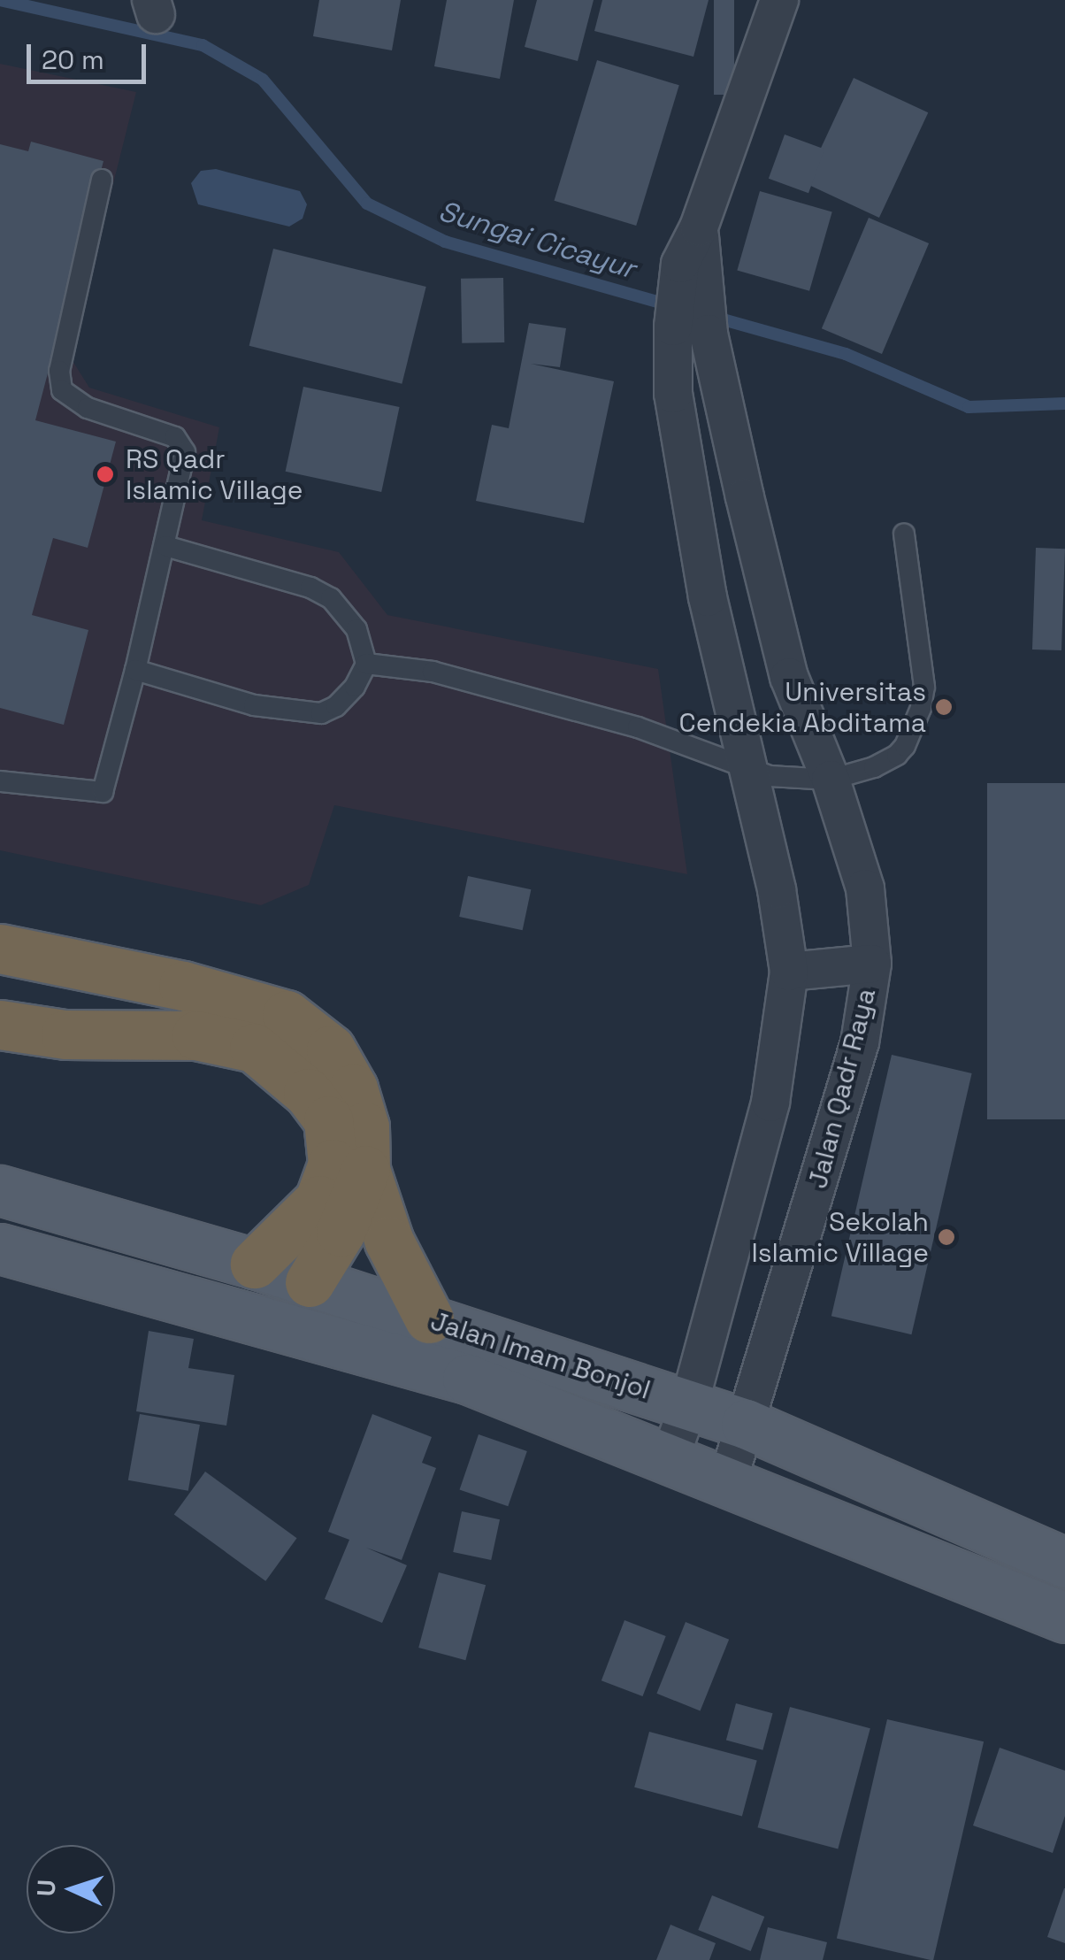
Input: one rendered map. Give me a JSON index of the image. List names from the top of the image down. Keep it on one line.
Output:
{"streets":{"main road":["Jalan Imam Bonjol"],"street":["Jalan Qadr Raya"]},"crossings":[["Jalan Qadr Raya","Jalan Imam Bonjol"]],"water":["Sungai Cicayur"],"places":["RS Qadr Islamic Village","Universitas Cendekia Abditama","Sekolah Islamic Village"],"scale_bar":"20 m","north":"left"}
